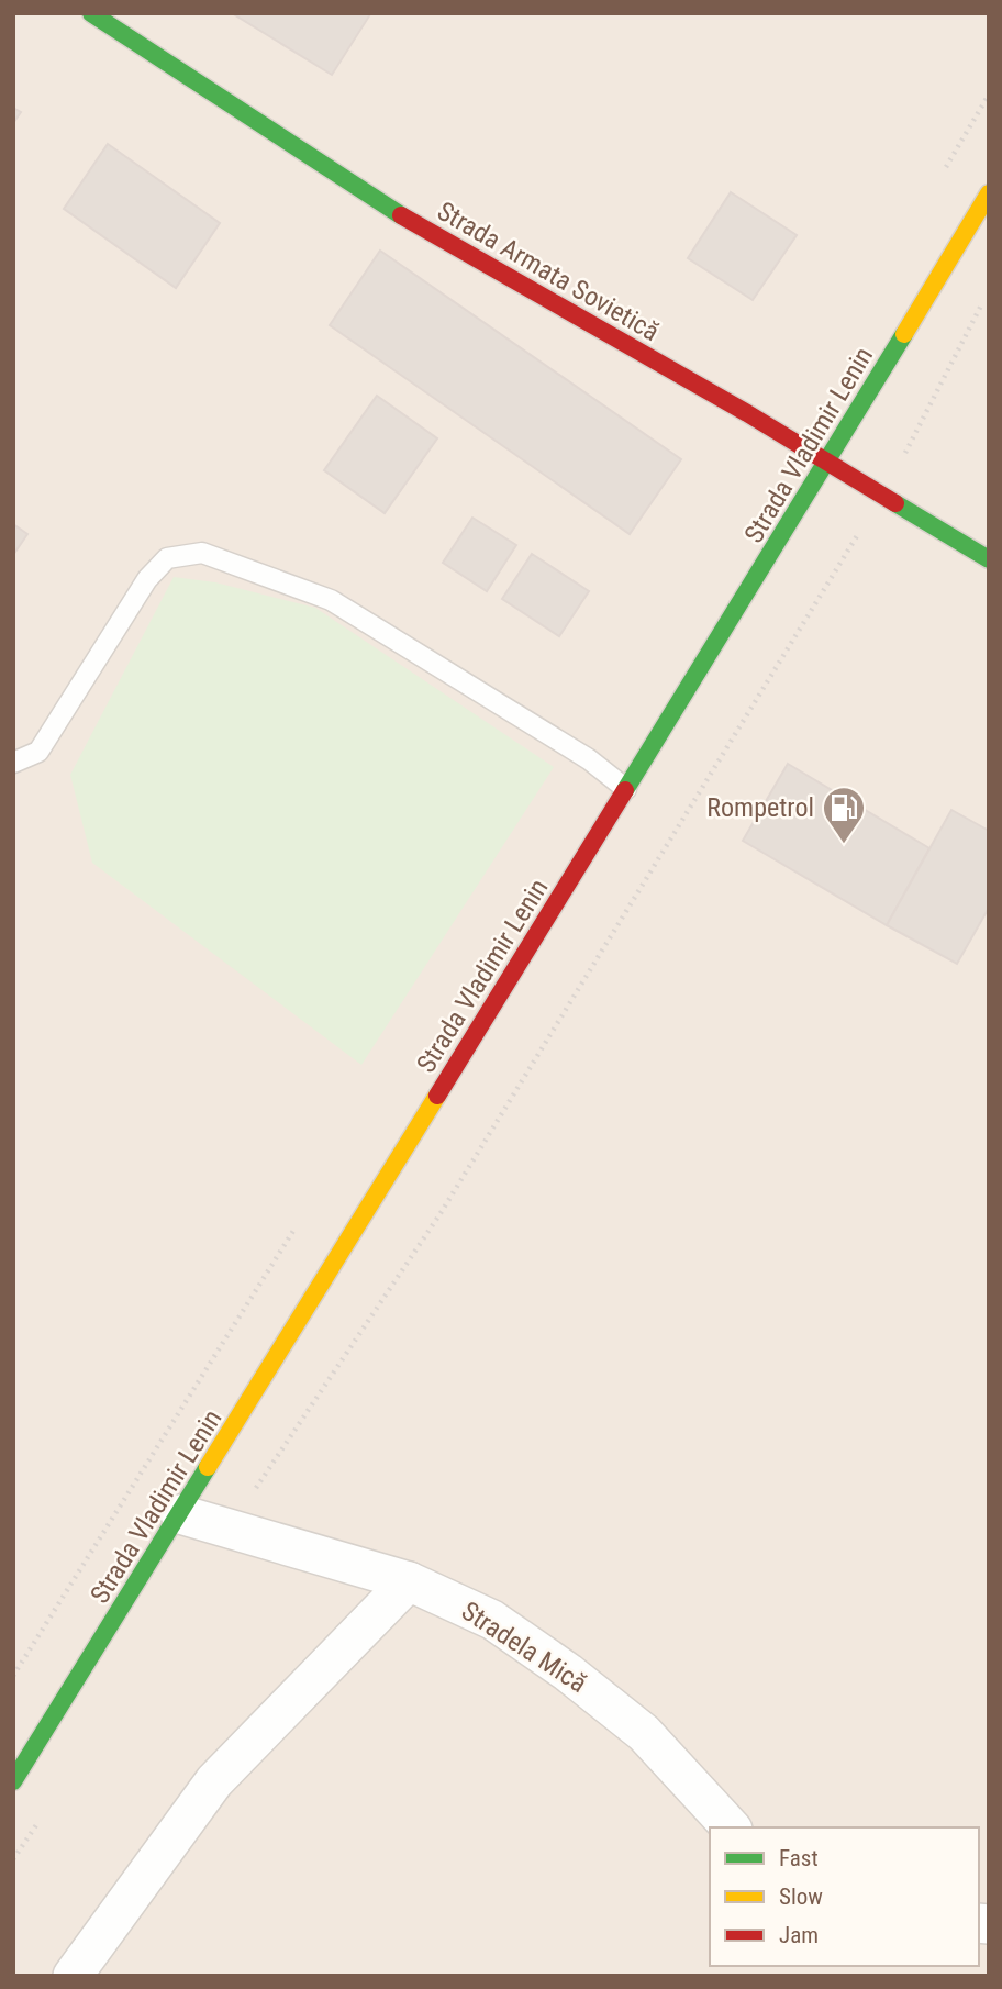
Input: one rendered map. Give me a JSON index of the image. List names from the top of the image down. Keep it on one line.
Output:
{"streets":{"main road":["Strada Armata Sovietică","Strada Vladimir Lenin"],"street":["Stradela Mică"]},"crossings":[["Strada Armata Sovietică","Strada Vladimir Lenin"],["Strada Vladimir Lenin","Stradela Mică"]],"places":{"fuel station":["Rompetrol"]},"legend":["Fast","Slow","Jam"]}
